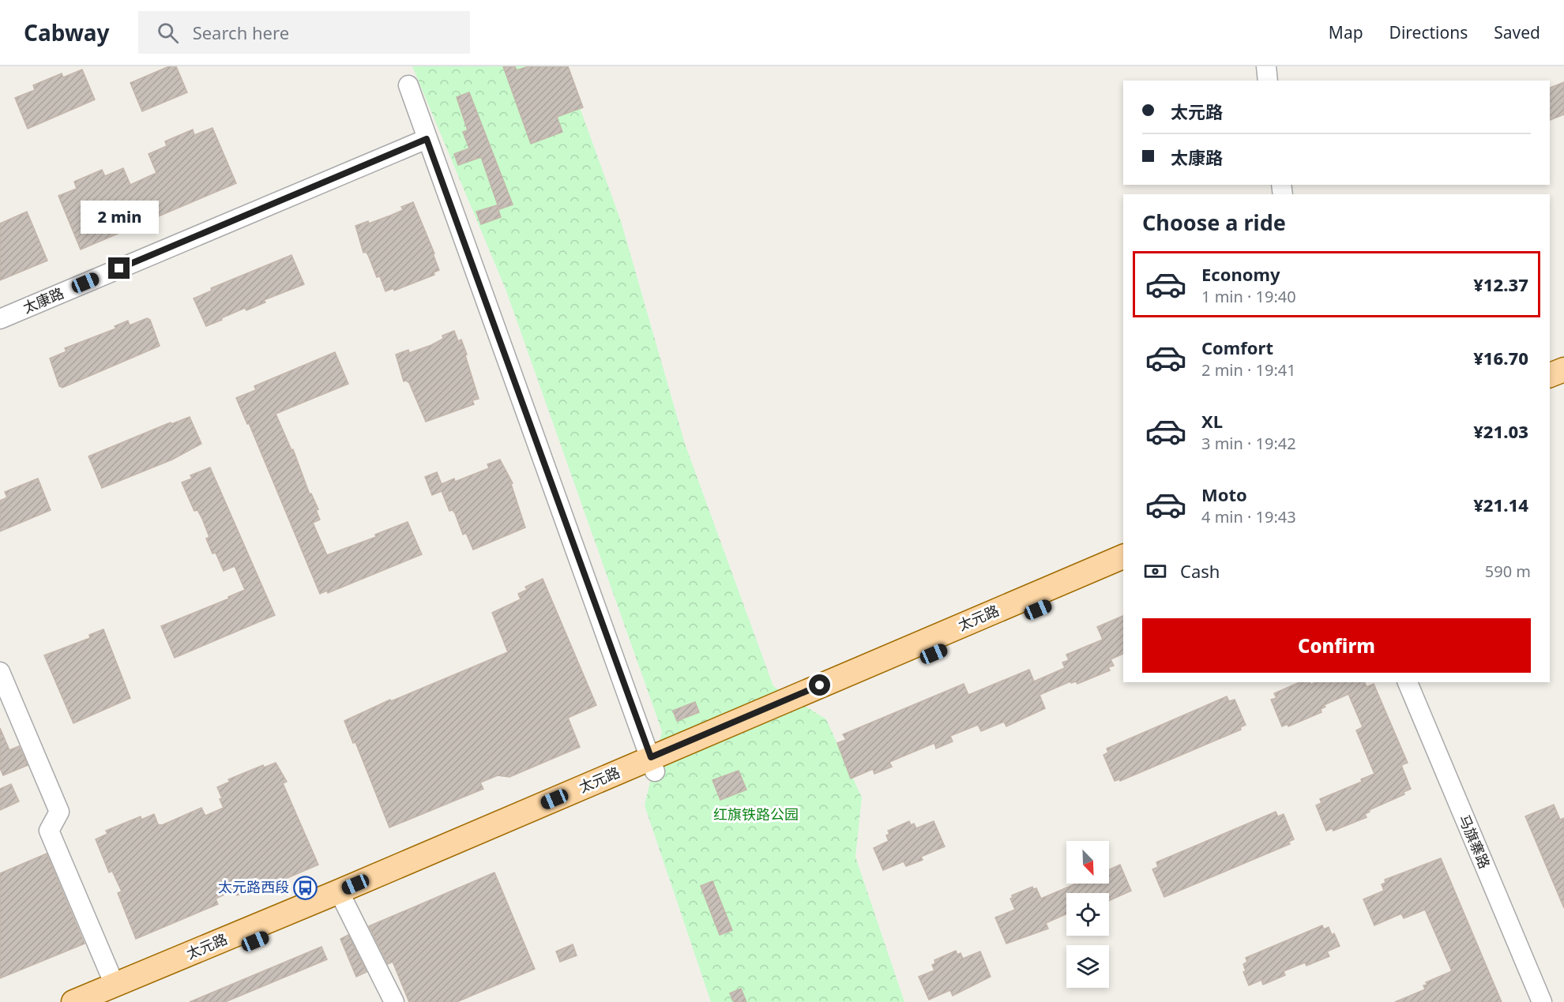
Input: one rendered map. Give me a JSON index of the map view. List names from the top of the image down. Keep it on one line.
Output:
{"streets":{"main road":["太元路"],"street":["太康路","马旗寨路"]},"parks":["红旗铁路公园"],"places":{"bus stop":["太元路西段"]},"north":"bottom right","page":{"header":"Cabway","search":"Search here","nav":["Map","Directions","Saved"],"banner":["太元路","太康路"],"heading":"Choose a ride","bubble":"2 min","list":[{"name":"Economy","note":"1 min · 19:40","value":"¥12.37"},{"name":"Comfort","note":"2 min · 19:41","value":"¥16.70"},{"name":"XL","note":"3 min · 19:42","value":"¥21.03"},{"name":"Moto","note":"4 min · 19:43","value":"¥21.14"}],"pay":["Cash","590 m"],"buttons":"Confirm"}}
